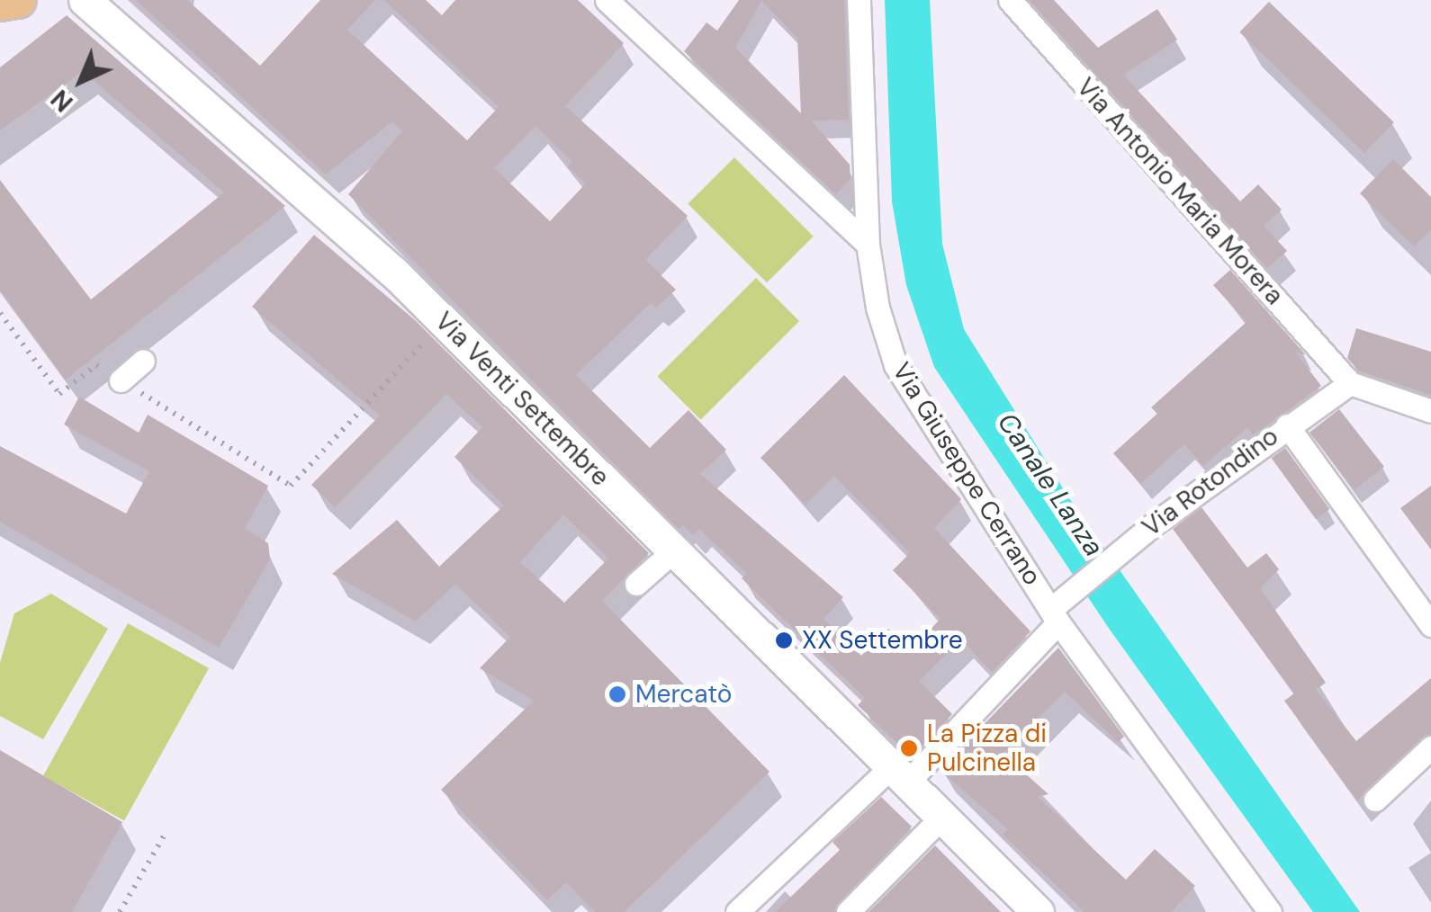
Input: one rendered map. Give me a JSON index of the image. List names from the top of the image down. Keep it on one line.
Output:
{"streets":{"main road":["Via Venti Settembre"],"street":["Via Antonio Maria Morera","Via Giuseppe Cerrano","Via Rotondino"]},"crossings":[["Via Antonio Maria Morera","Via Rotondino"],["Via Venti Settembre","Via Rotondino"],["Via Giuseppe Cerrano","Via Rotondino"]],"water":["Canale Lanza"],"places":["XX Settembre","Mercatò","La Pizza di Pulcinella"],"north":"bottom left"}
